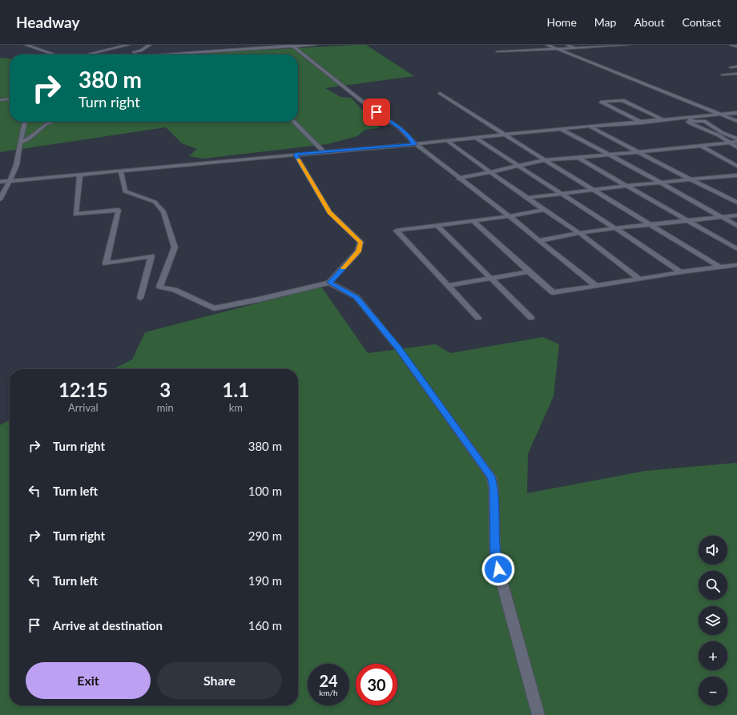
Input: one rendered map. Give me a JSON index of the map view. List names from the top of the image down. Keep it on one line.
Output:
{"page":{"header":"Headway","nav":["Home","Map","About","Contact"],"turn":["380 m","Turn right"],"eta":["12:15","Arrival","3","min","1.1","km"],"list":[{"name":"Turn right","value":"380 m"},{"name":"Turn left","value":"100 m"},{"name":"Turn right","value":"290 m"},{"name":"Turn left","value":"190 m"},{"name":"Arrive at destination","value":"160 m"}],"map_buttons":["+","−"],"buttons":["Exit","Share"],"speed":"24 km/h","limit":"30"}}
